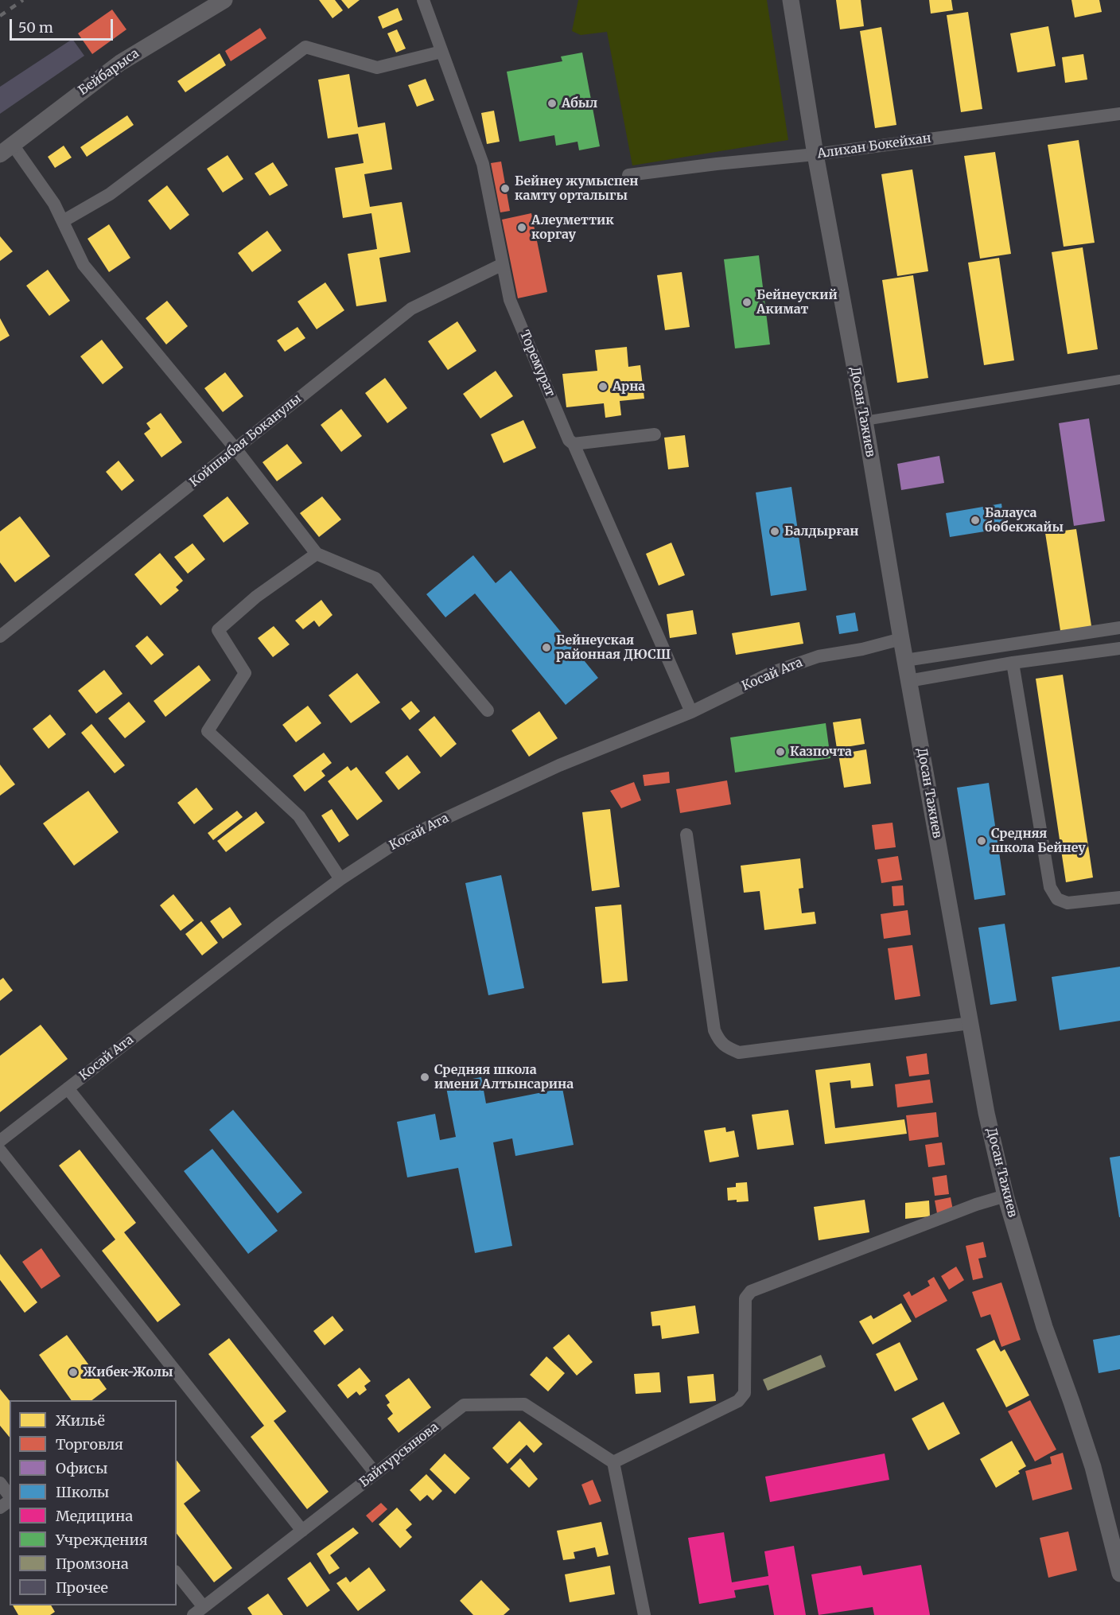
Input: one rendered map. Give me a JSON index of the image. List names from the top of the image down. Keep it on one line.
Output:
{"streets":{"street":["Бейбарыса","Алихан Бокейхан","Торемурат","Досан Тажиев","Койшыбая Боканулы","Косай Ата","Байтурсынова"]},"crossings":[["Алихан Бокейхан","Досан Тажиев"],["Торемурат","Койшыбая Боканулы"],["Торемурат","Косай Ата"],["Досан Тажиев","Косай Ата"]],"places":["Абыл","Бейнеу жумыспен камту орталыгы","Алеуметтик коргау","Бейнеуский Акимат","Арна","Балауса бөбекжайы","Балдырған","Бейнеуская районная ДЮСШ","Казпочта","Средняя школа Бейнеу","Средняя школа имени Алтынсарина","Жибек-Жолы"],"legend":["Жильё","Торговля","Офисы","Школы","Медицина","Учреждения","Промзона","Прочее"],"scale_bar":"50 m"}
